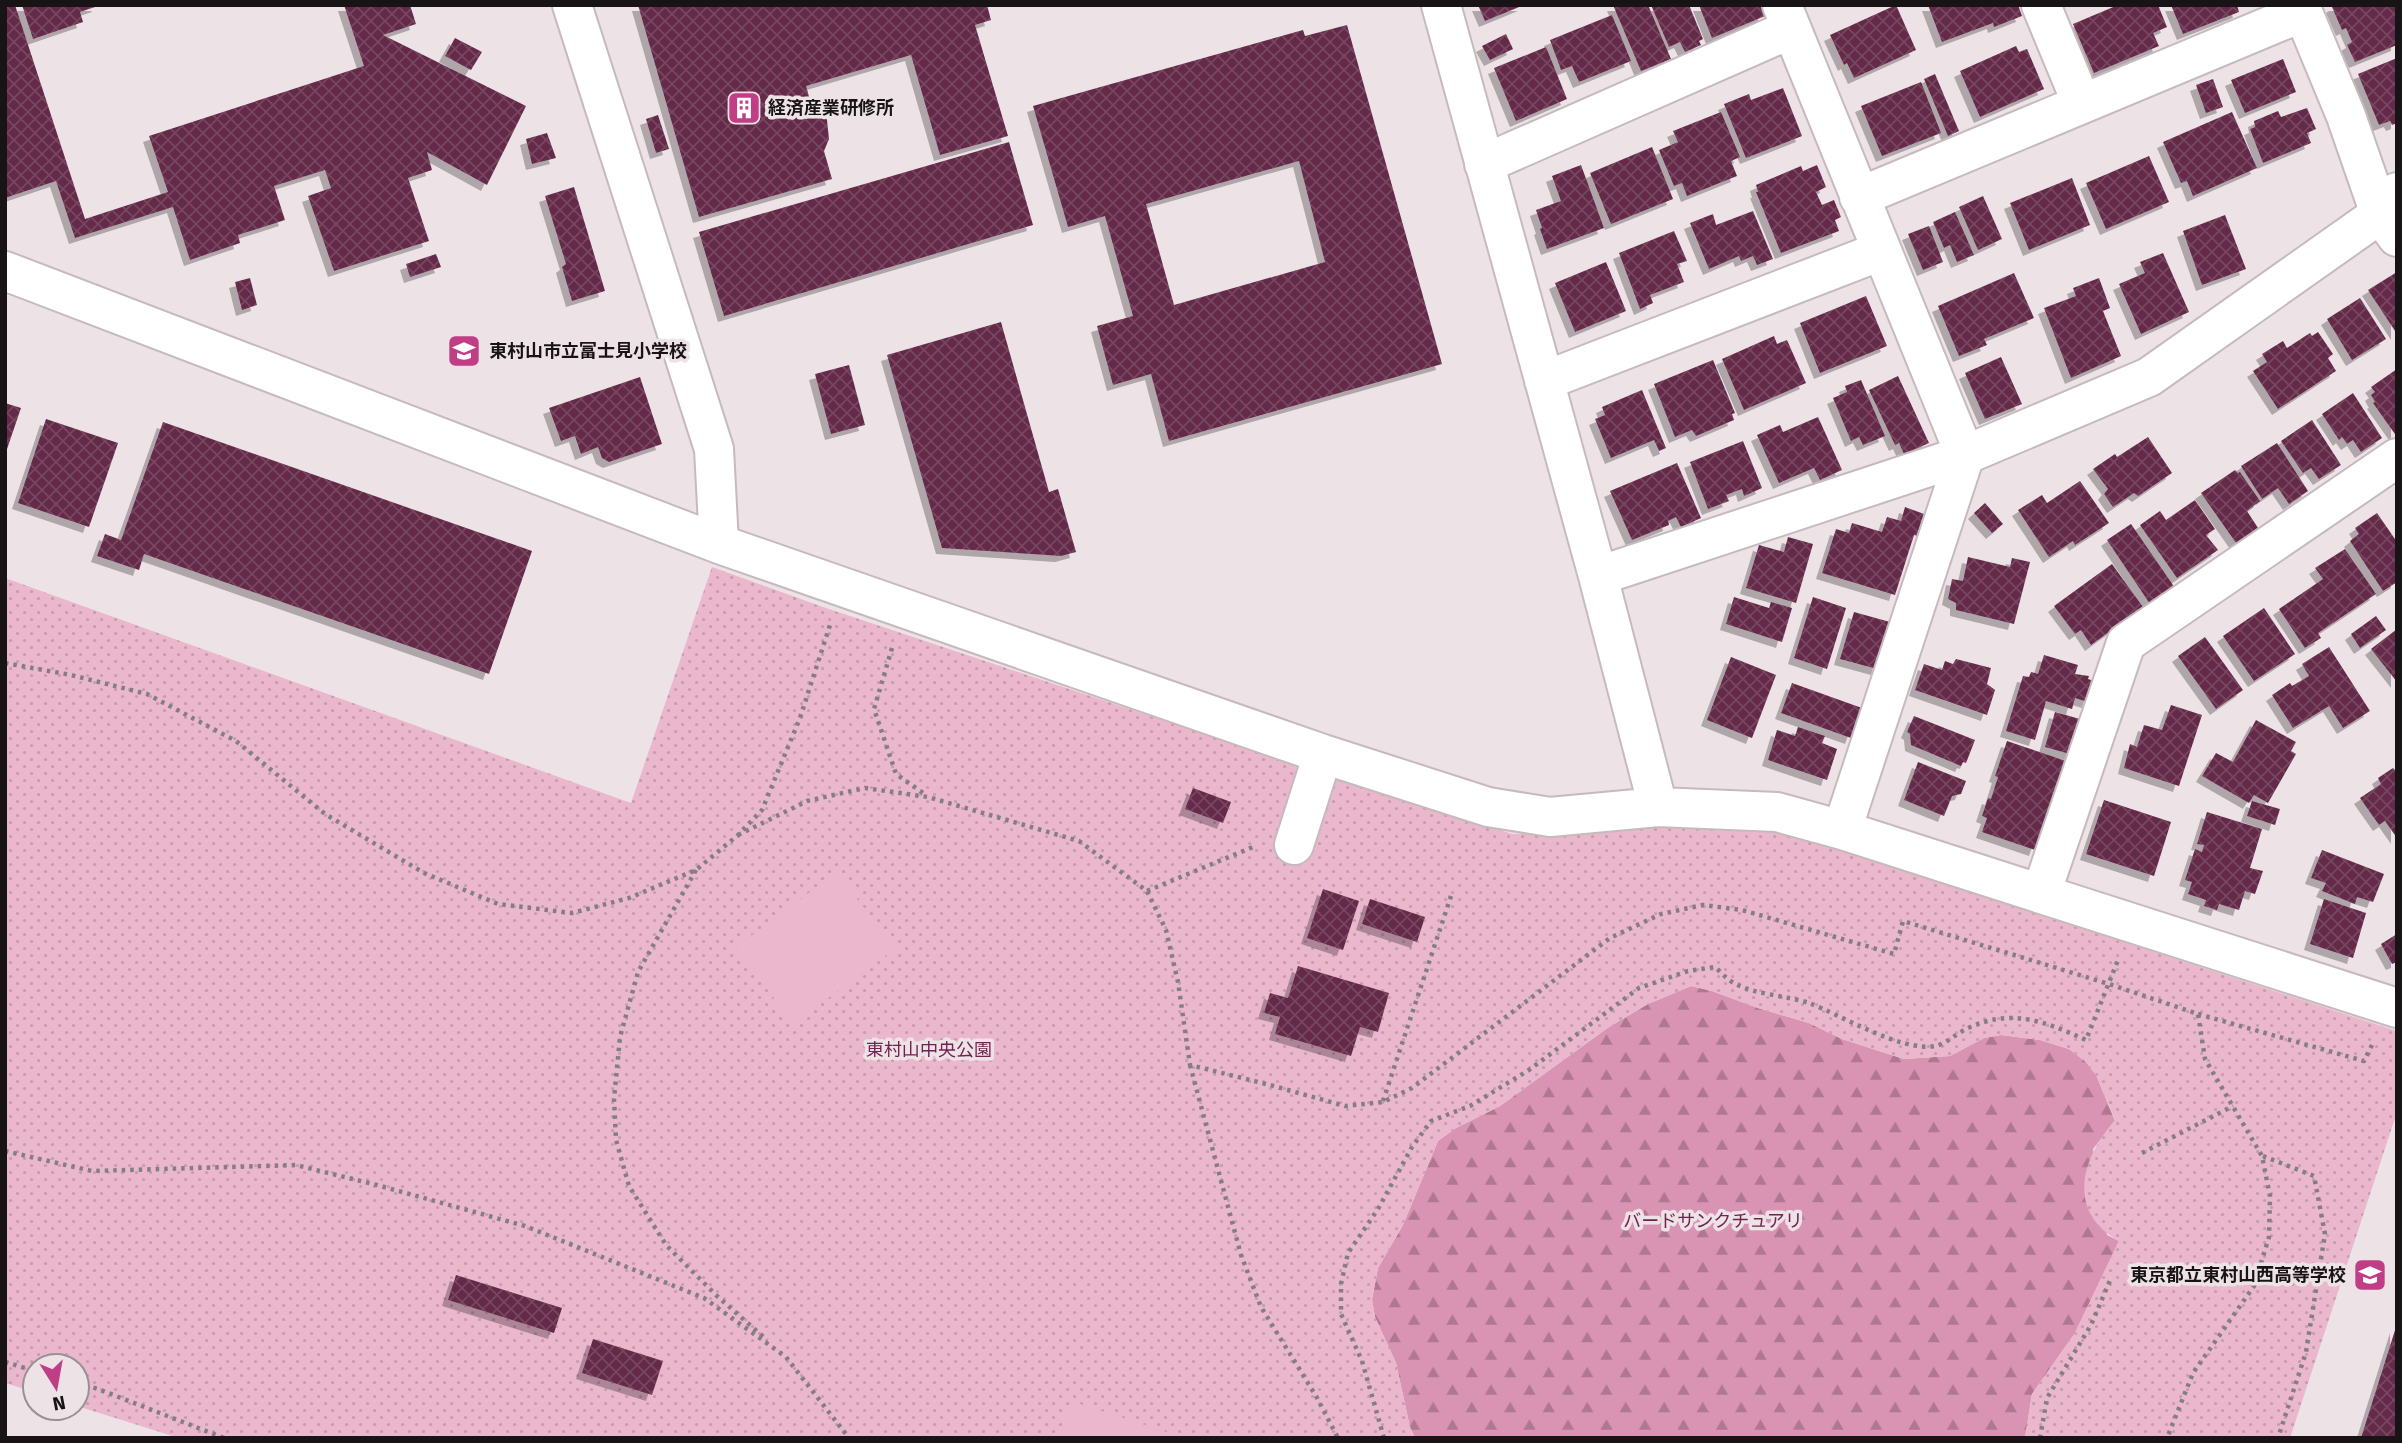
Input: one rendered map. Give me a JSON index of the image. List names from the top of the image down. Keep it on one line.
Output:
{"parks":["東村山中央公園","バードサンクチュアリ"],"places":{"building":["経済産業研修所"],"school or university":["東村山市立富士見小学校","東京都立東村山西高等学校"]},"north":"bottom"}
